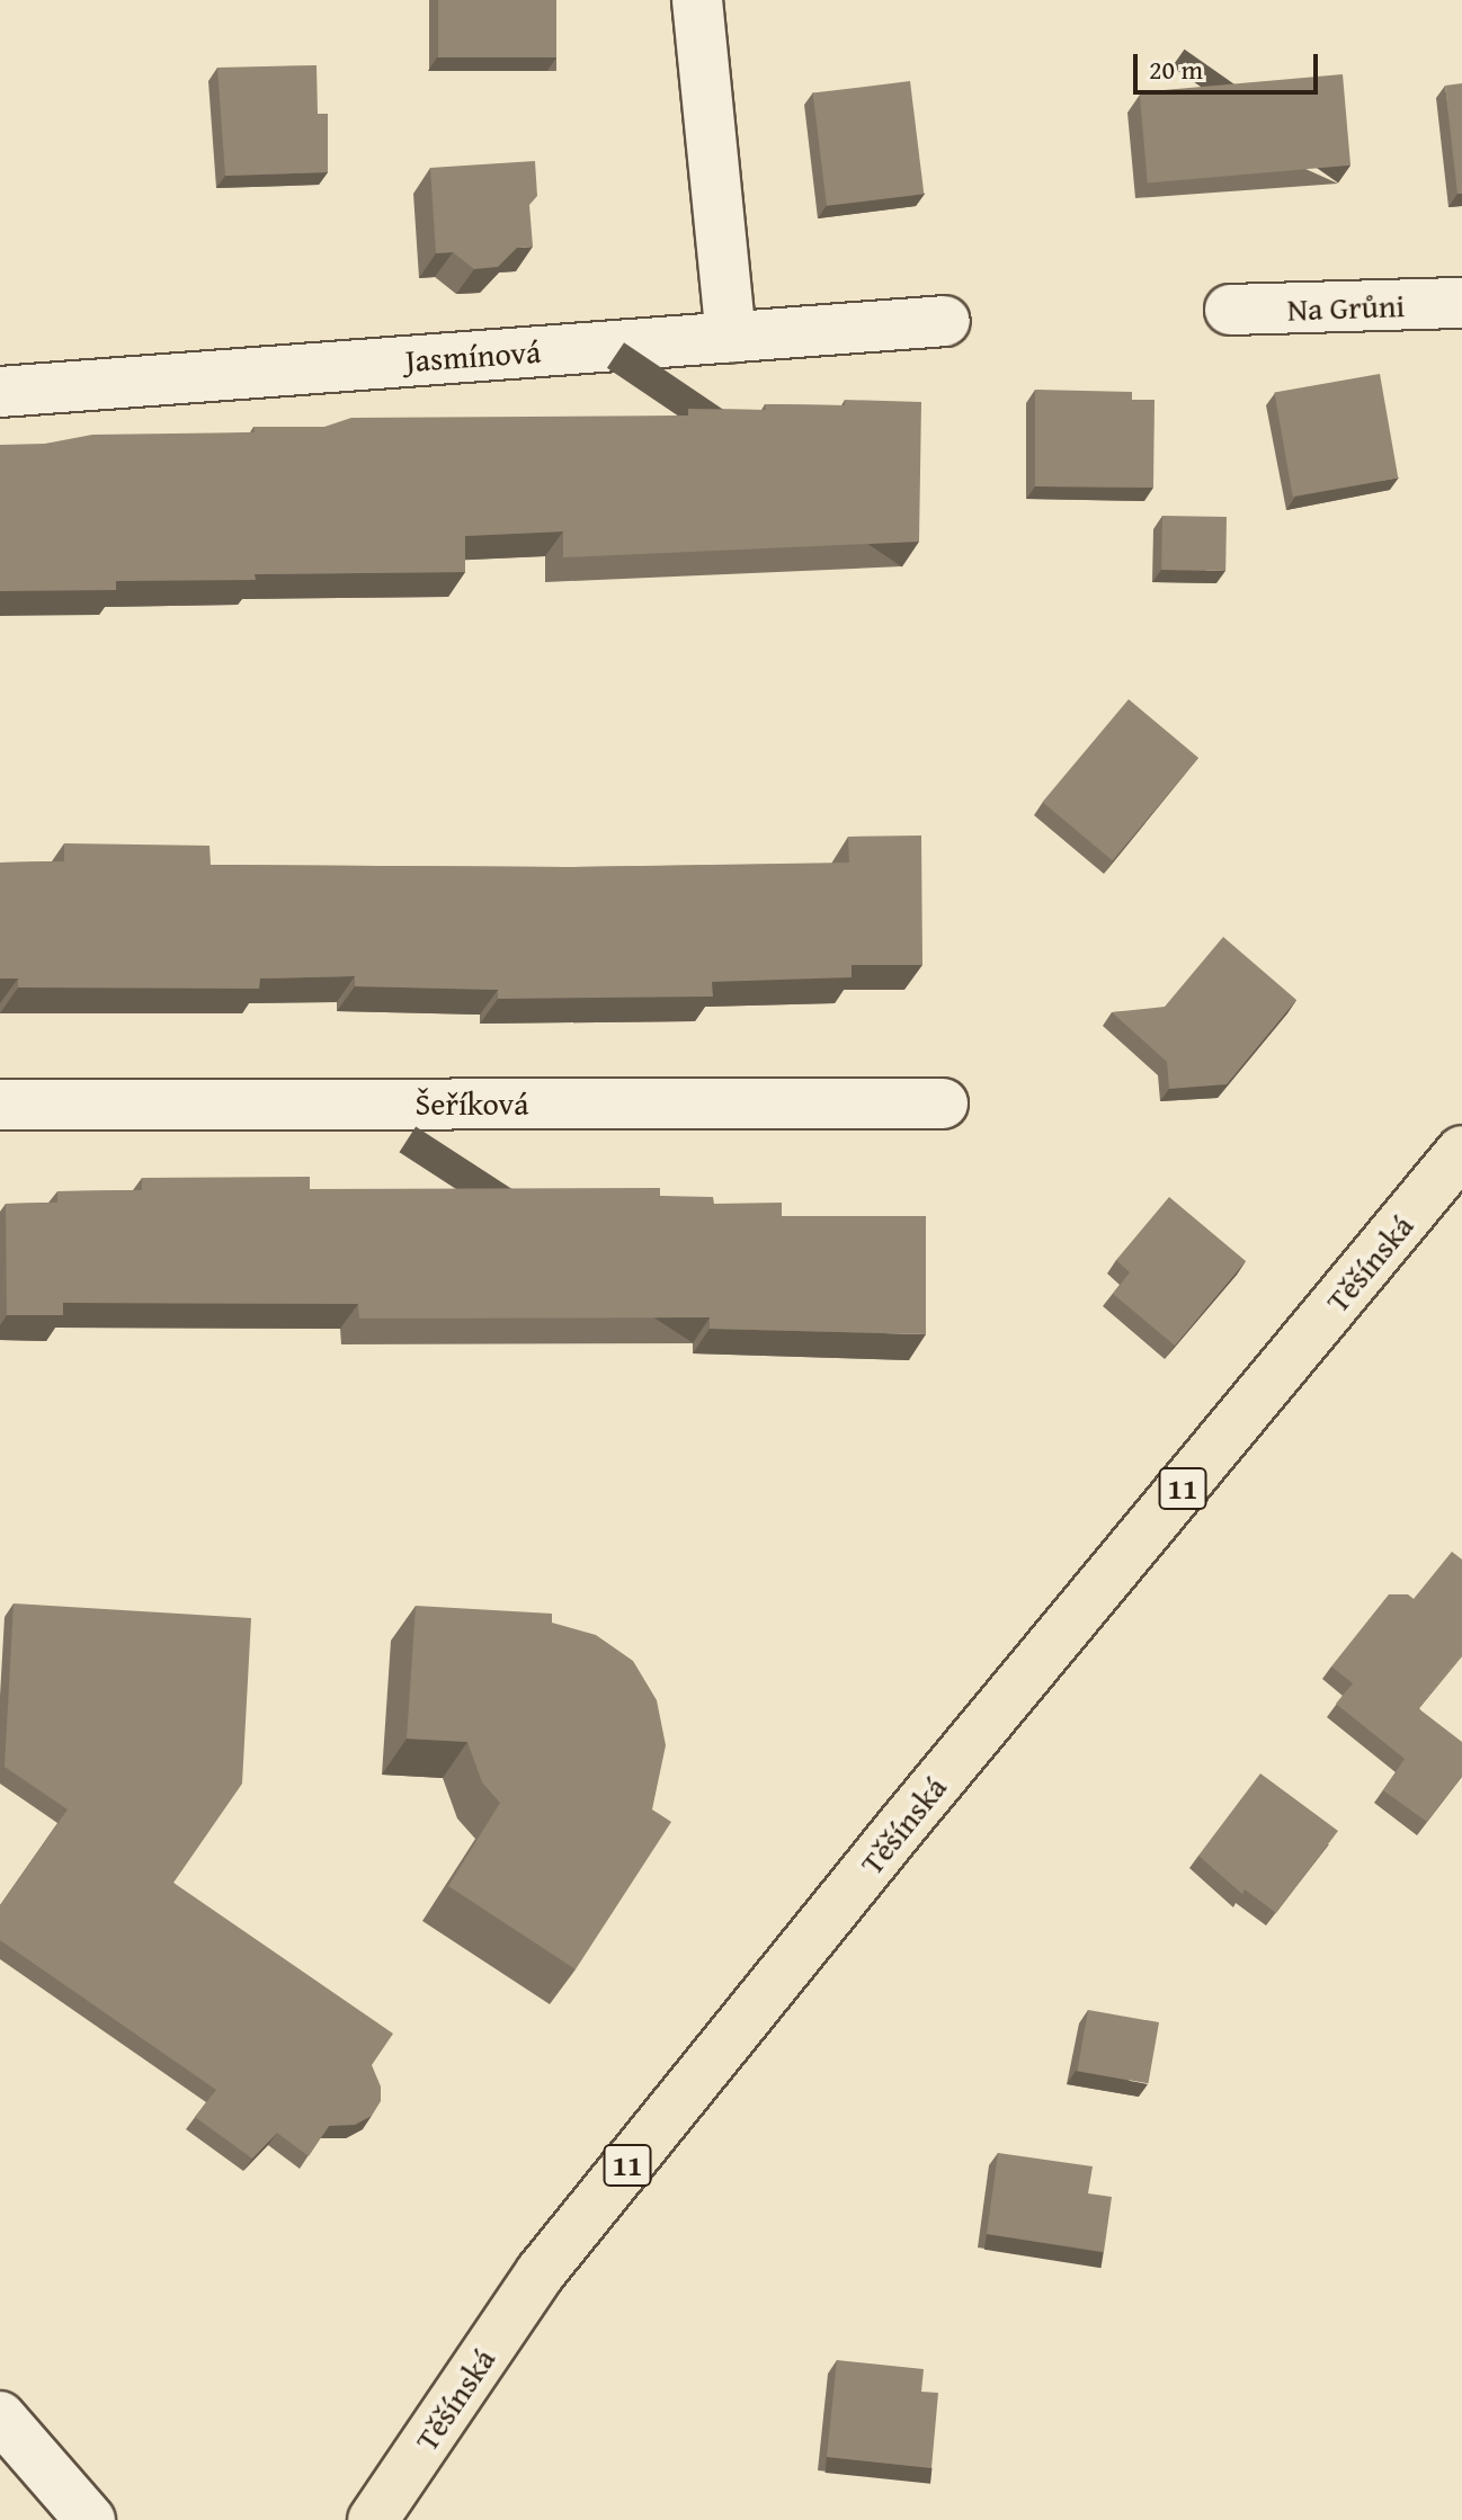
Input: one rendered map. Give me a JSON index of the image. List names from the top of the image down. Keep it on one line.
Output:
{"streets":{"main road":["Těšínská","11"],"street":["Na Grůni","Jasmínová","Šeříková"]},"scale_bar":"20 m"}
